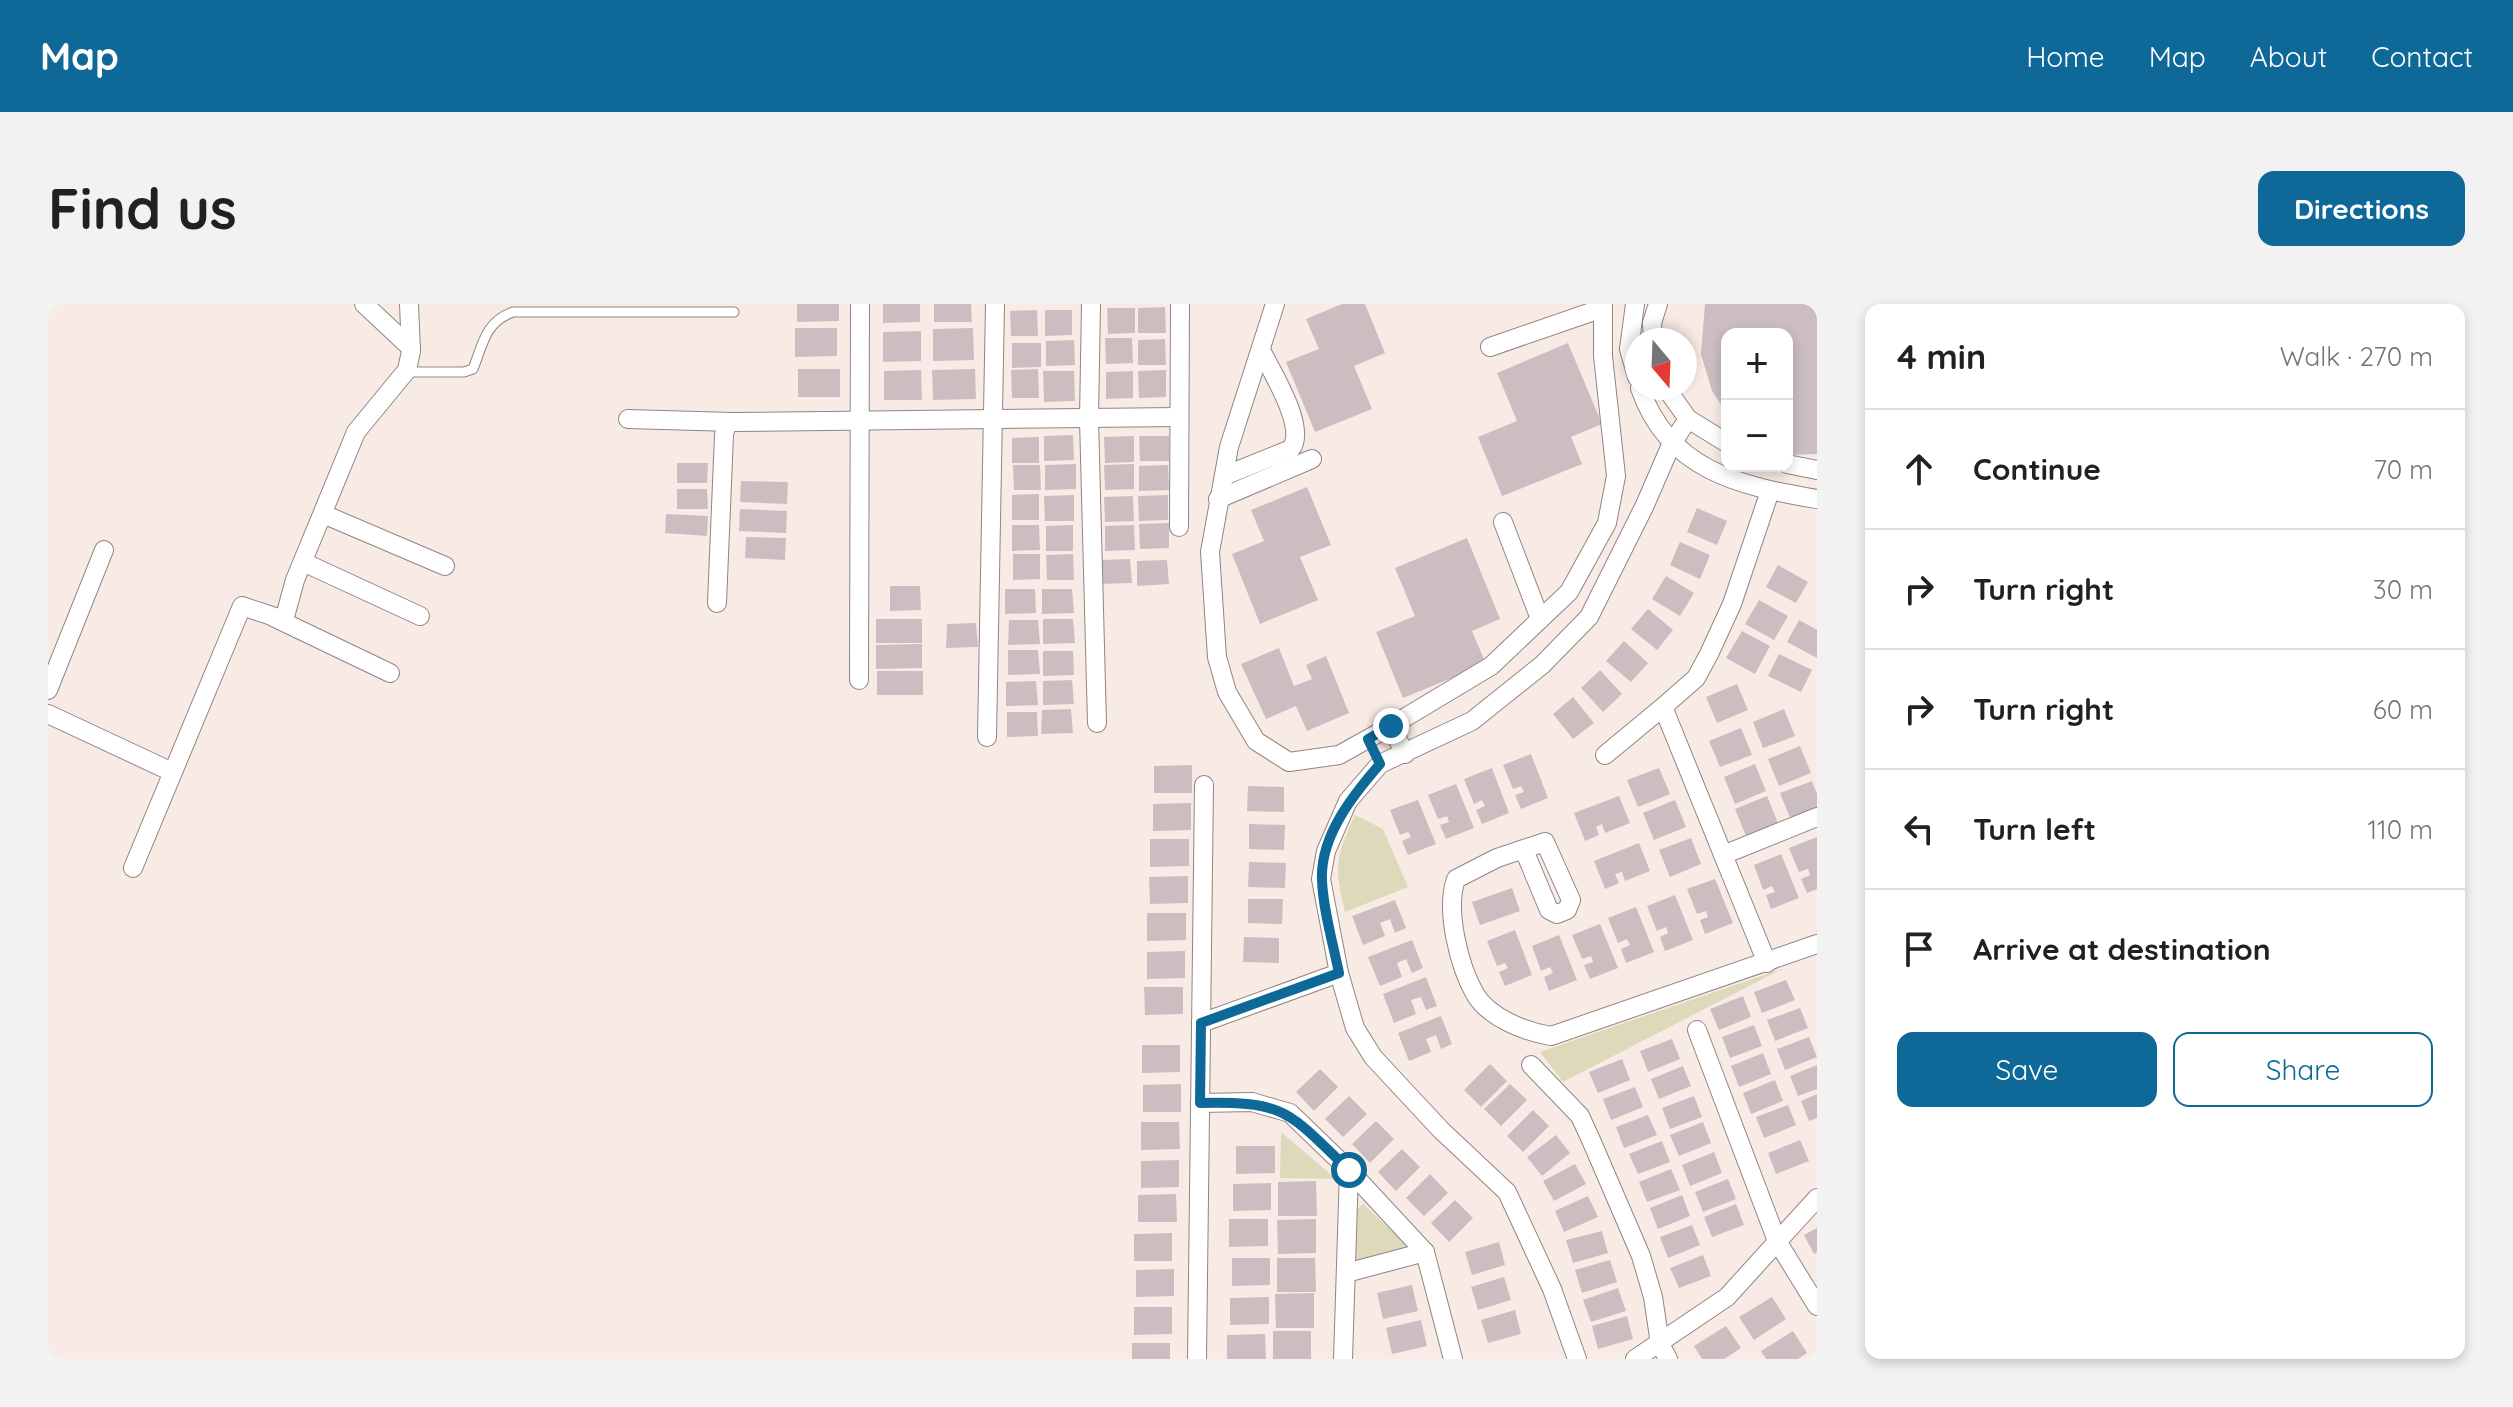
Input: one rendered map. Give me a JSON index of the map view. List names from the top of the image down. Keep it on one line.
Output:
{"north":"bottom","page":{"header":"Map","nav":["Home","Map","About","Contact"],"buttons":["Directions",["Save","Share"]],"title":"Find us","heading":["4 min","Walk · 270 m"],"map_buttons":["+","−"],"list":[["Continue","70 m"],["Turn right","30 m"],["Turn right","60 m"],["Turn left","110 m"],"Arrive at destination"]}}
